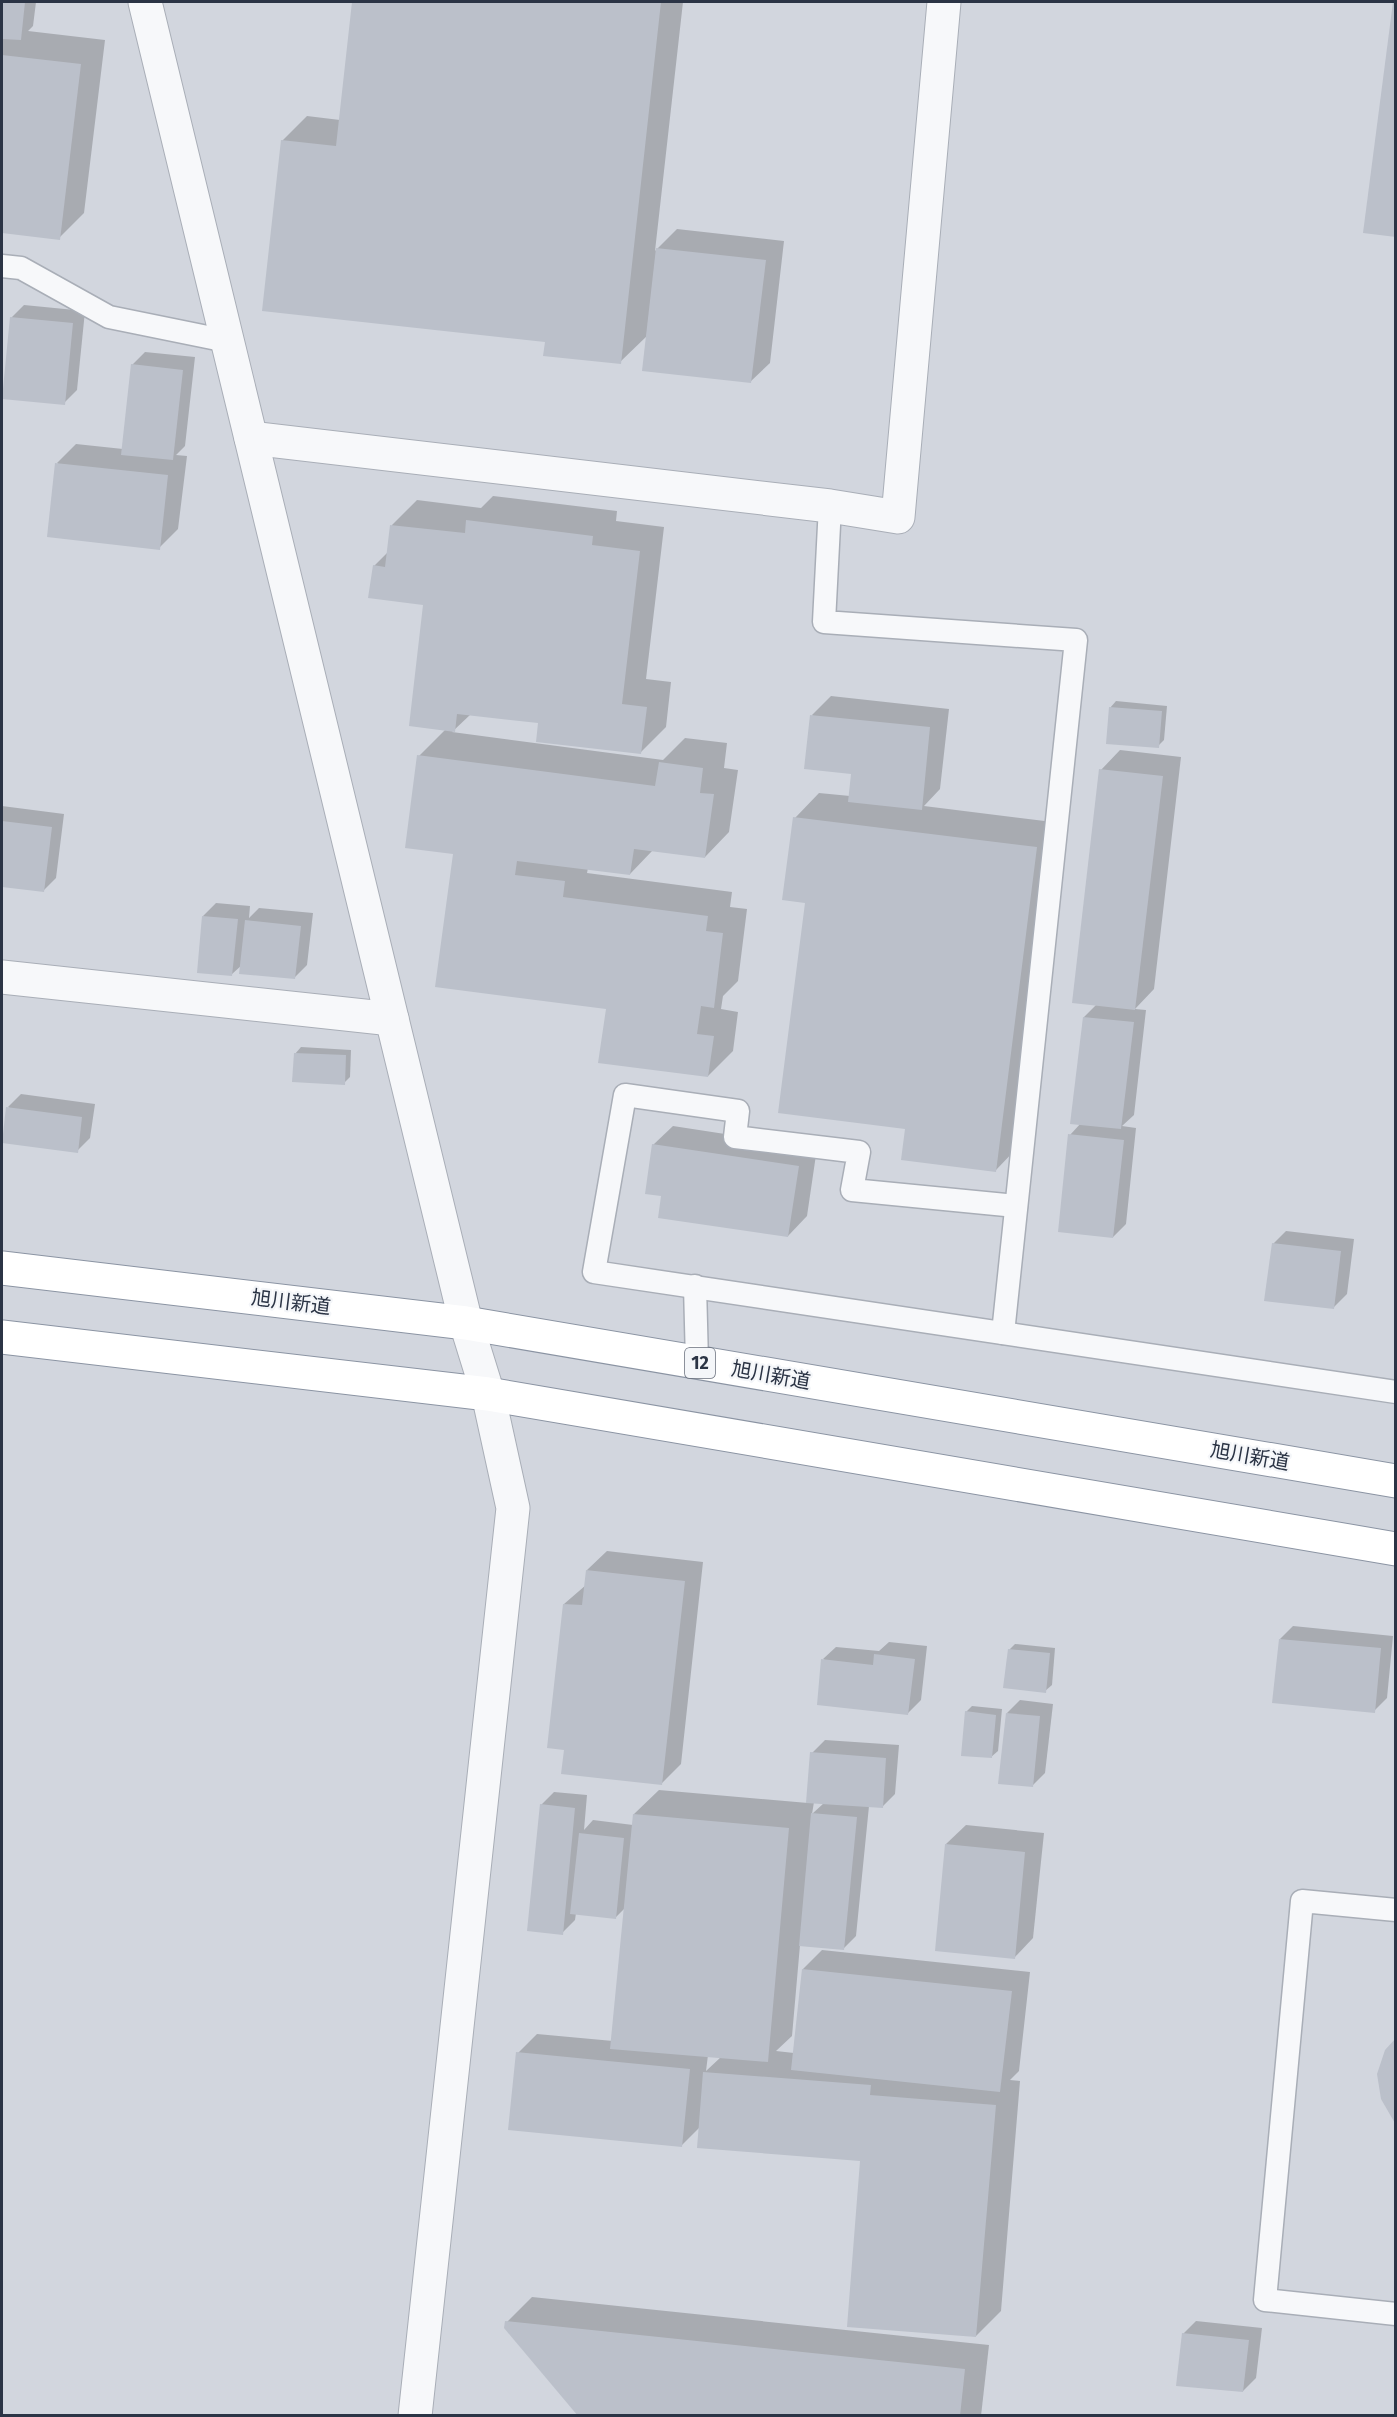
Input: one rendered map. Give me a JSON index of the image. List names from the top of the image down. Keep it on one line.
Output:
{"streets":{"highway":["旭川新道","12"]}}
